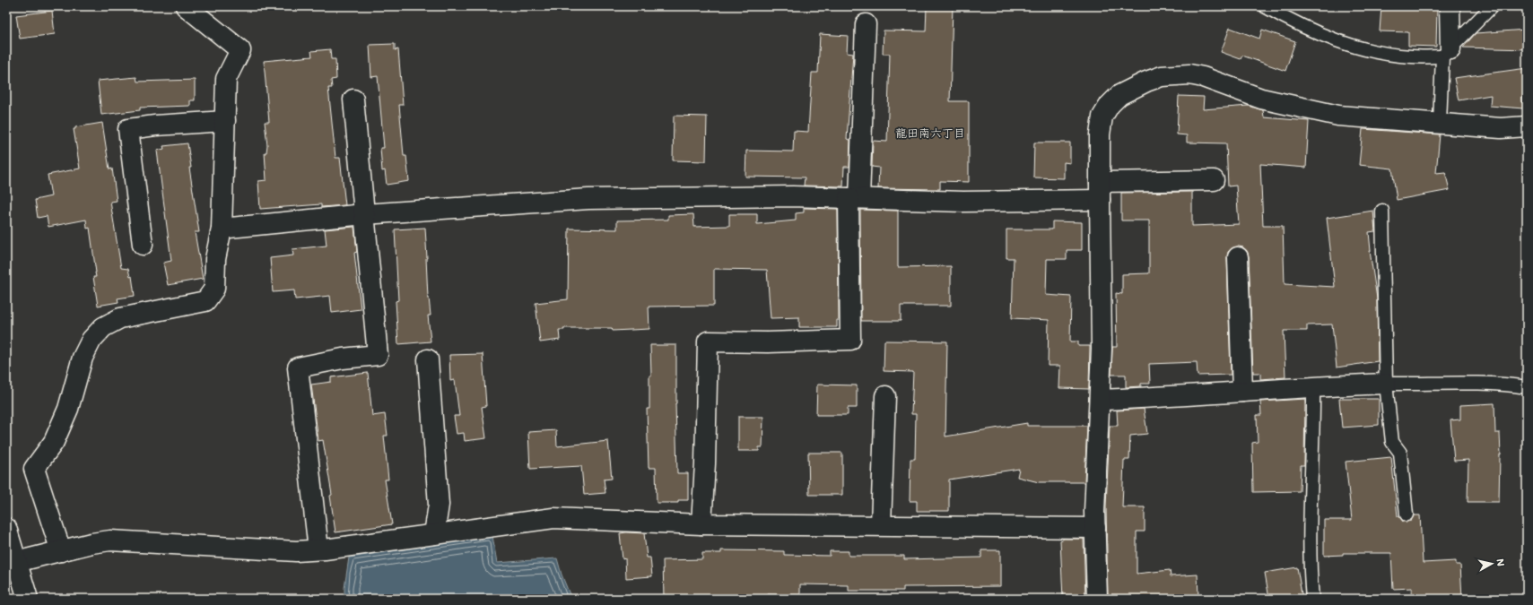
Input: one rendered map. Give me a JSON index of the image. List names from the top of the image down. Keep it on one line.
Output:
{"districts":["龍田南六丁目"],"north":"right"}
